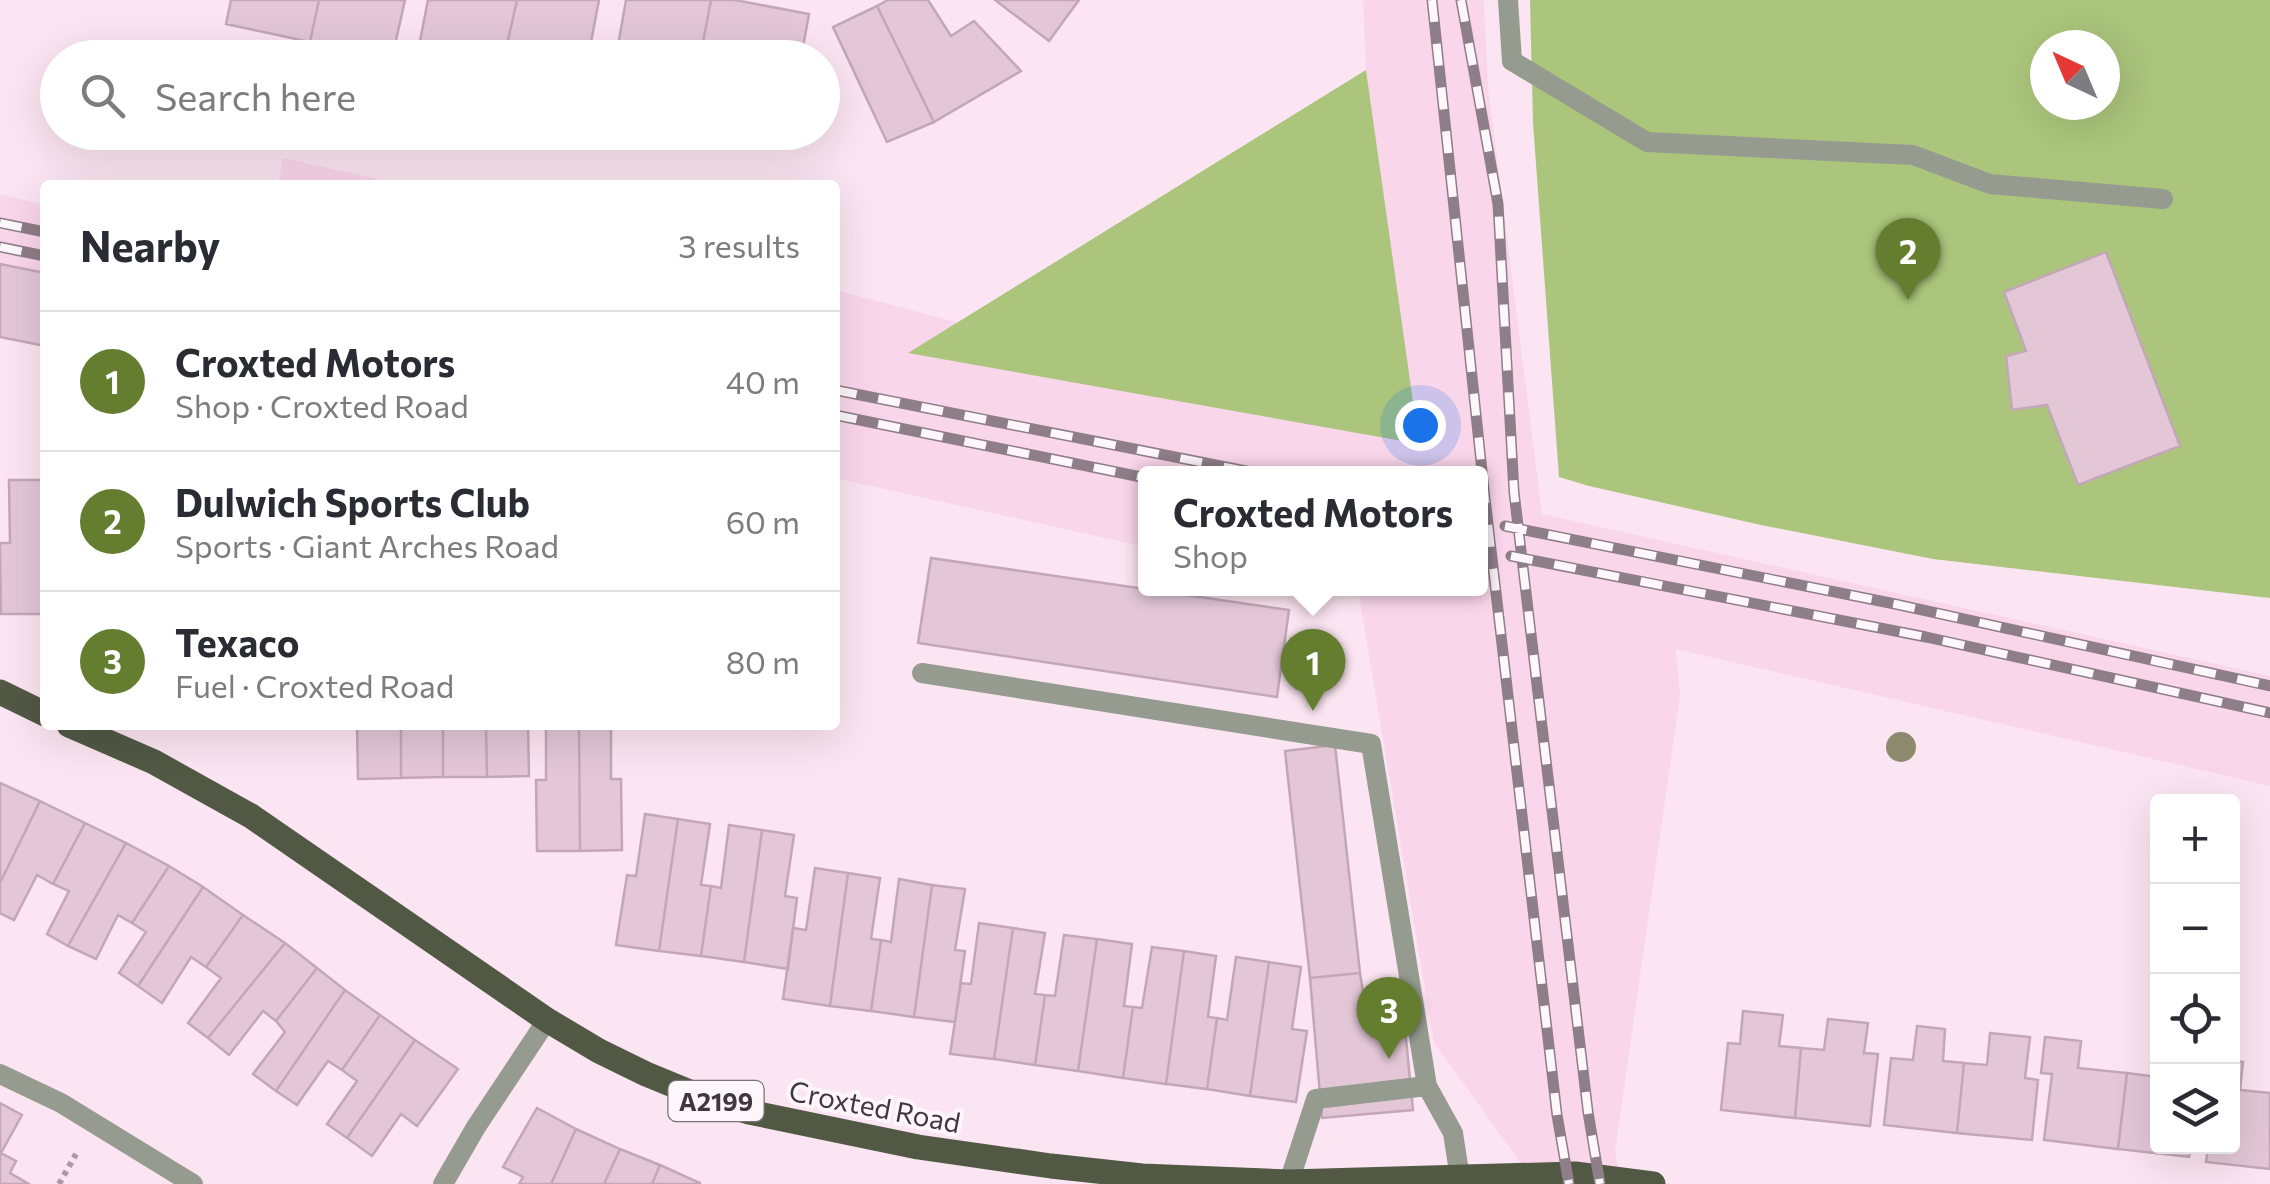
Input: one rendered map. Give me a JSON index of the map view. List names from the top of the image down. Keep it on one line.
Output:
{"streets":{"main road":["A2199","Croxted Road"]},"north":"top left","page":{"search":"Search here","heading":["Nearby","3 results"],"pins":["2","1","3"],"list":[{"mark":"1","name":"Croxted Motors","note":"Shop · Croxted Road","value":"40 m"},{"mark":"2","name":"Dulwich Sports Club","note":"Sports · Giant Arches Road","value":"60 m"},{"mark":"3","name":"Texaco","note":"Fuel · Croxted Road","value":"80 m"}],"popup":["Croxted Motors","Shop"],"map_buttons":["+","−"]}}
